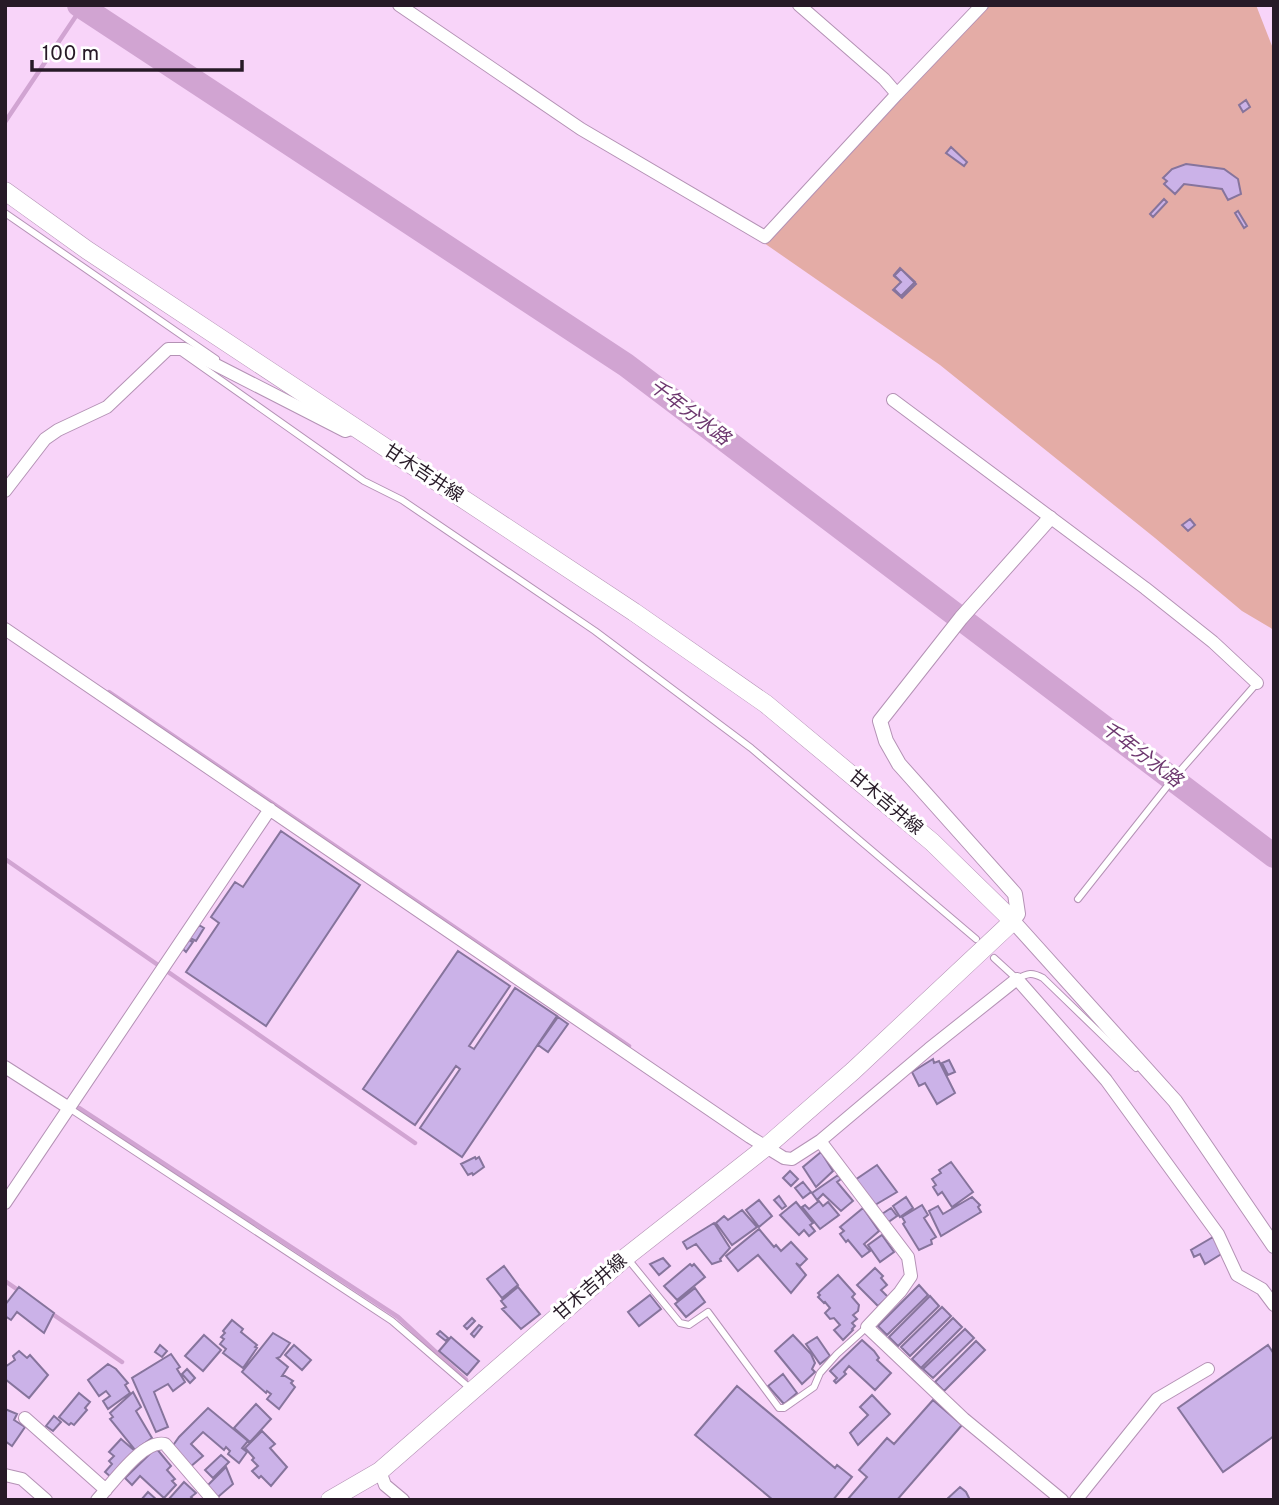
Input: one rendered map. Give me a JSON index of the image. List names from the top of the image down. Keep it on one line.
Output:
{"streets":{"main road":["甘木吉井線"]},"water":["千年分水路"],"scale_bar":"100 m"}
